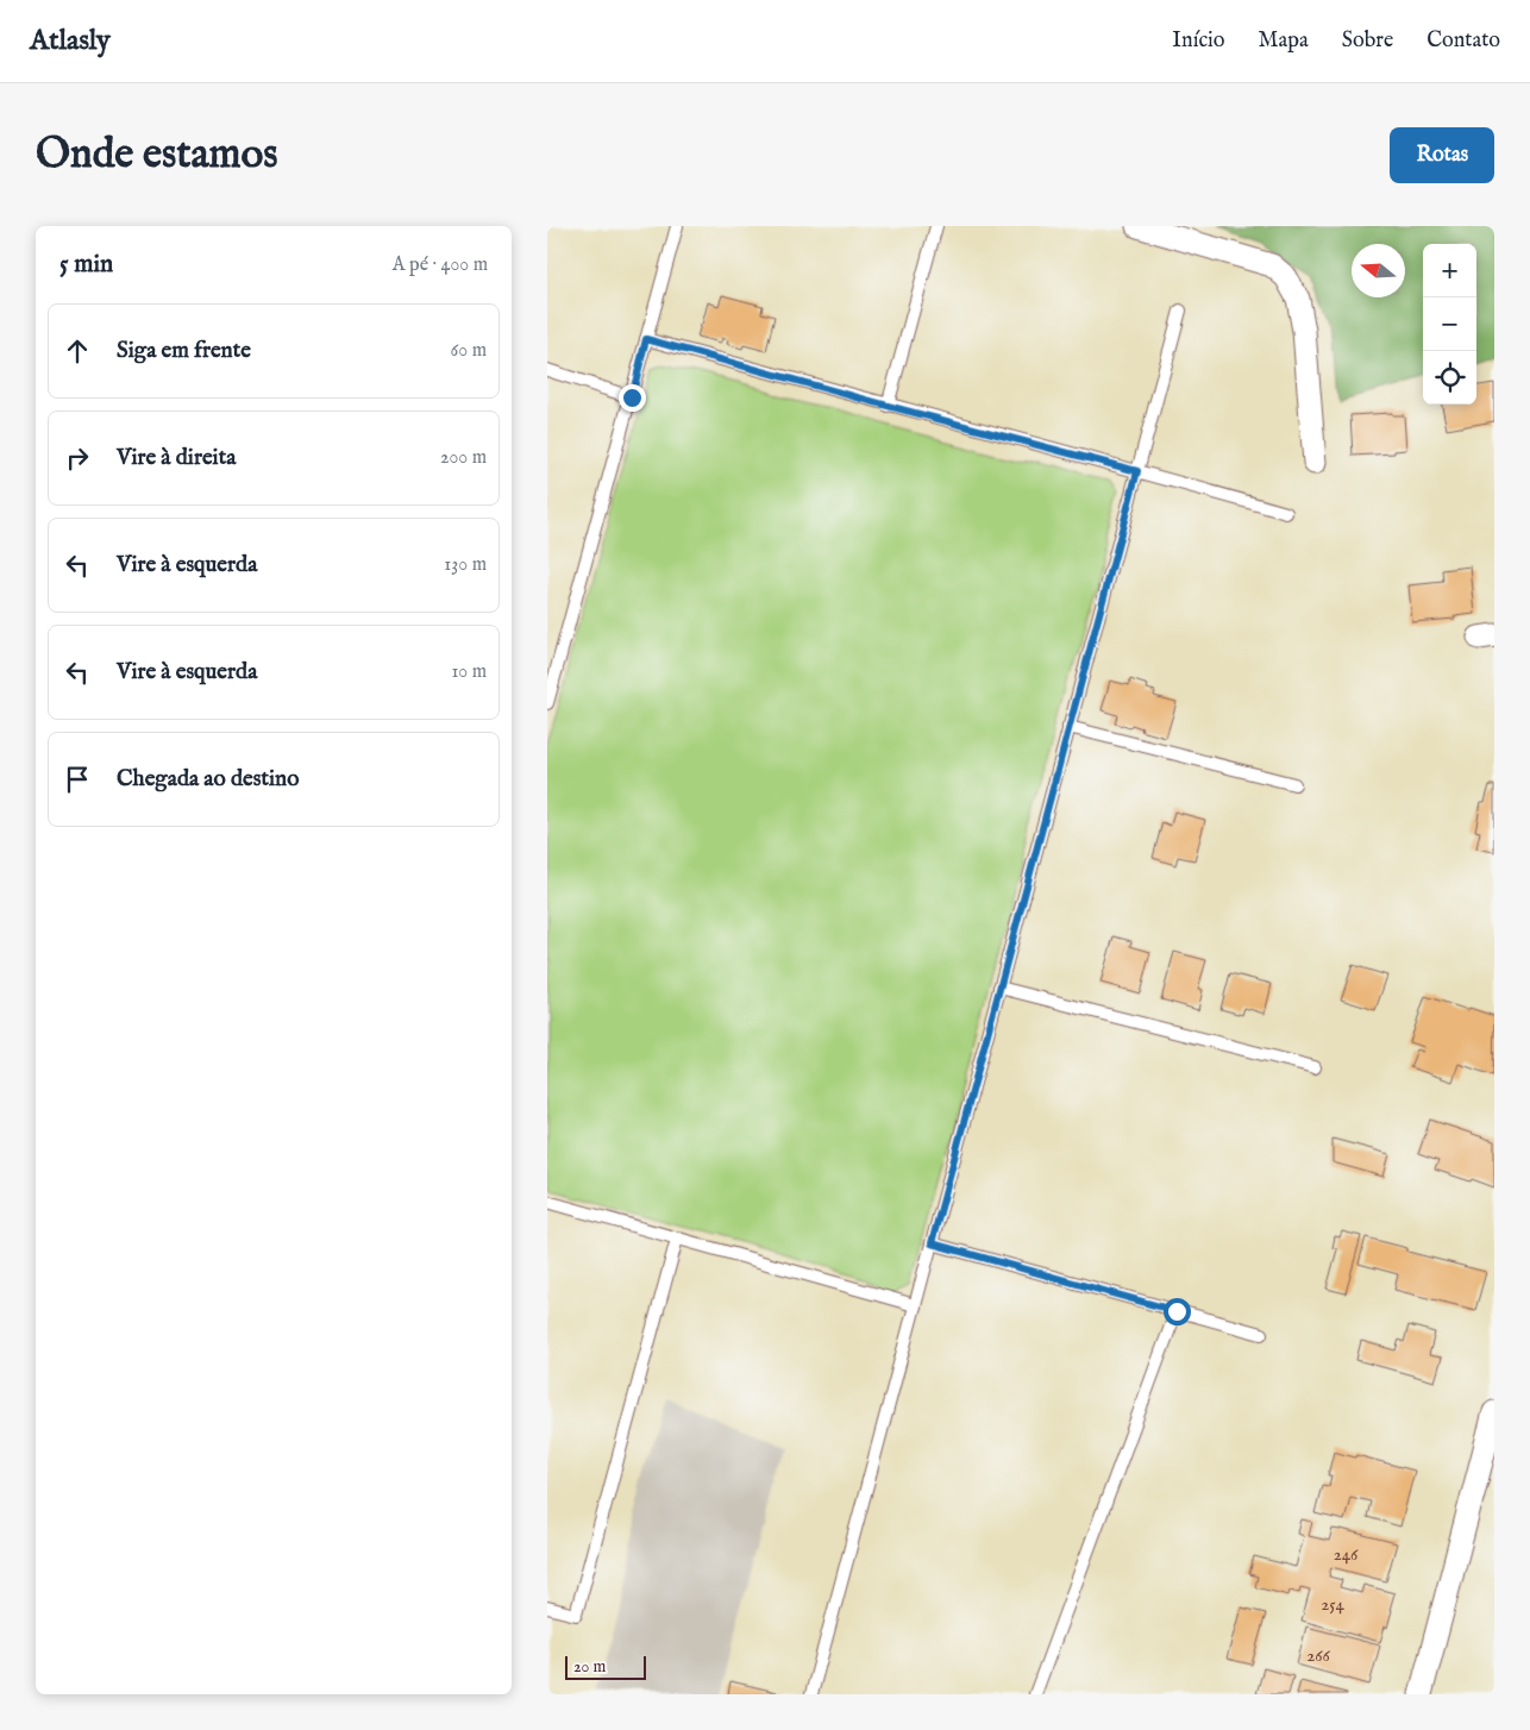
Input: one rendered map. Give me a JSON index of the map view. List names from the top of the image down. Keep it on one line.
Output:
{"house_numbers":["246","254","266"],"scale_bar":"20 m","north":"left","page":{"header":"Atlasly","nav":["Início","Mapa","Sobre","Contato"],"buttons":"Rotas","title":"Onde estamos","heading":["5 min","A pé · 400 m"],"map_buttons":["+","−"],"list":[["Siga em frente","60 m"],["Vire à direita","200 m"],["Vire à esquerda","130 m"],["Vire à esquerda","10 m"],"Chegada ao destino"],"scale":"20 m"}}
